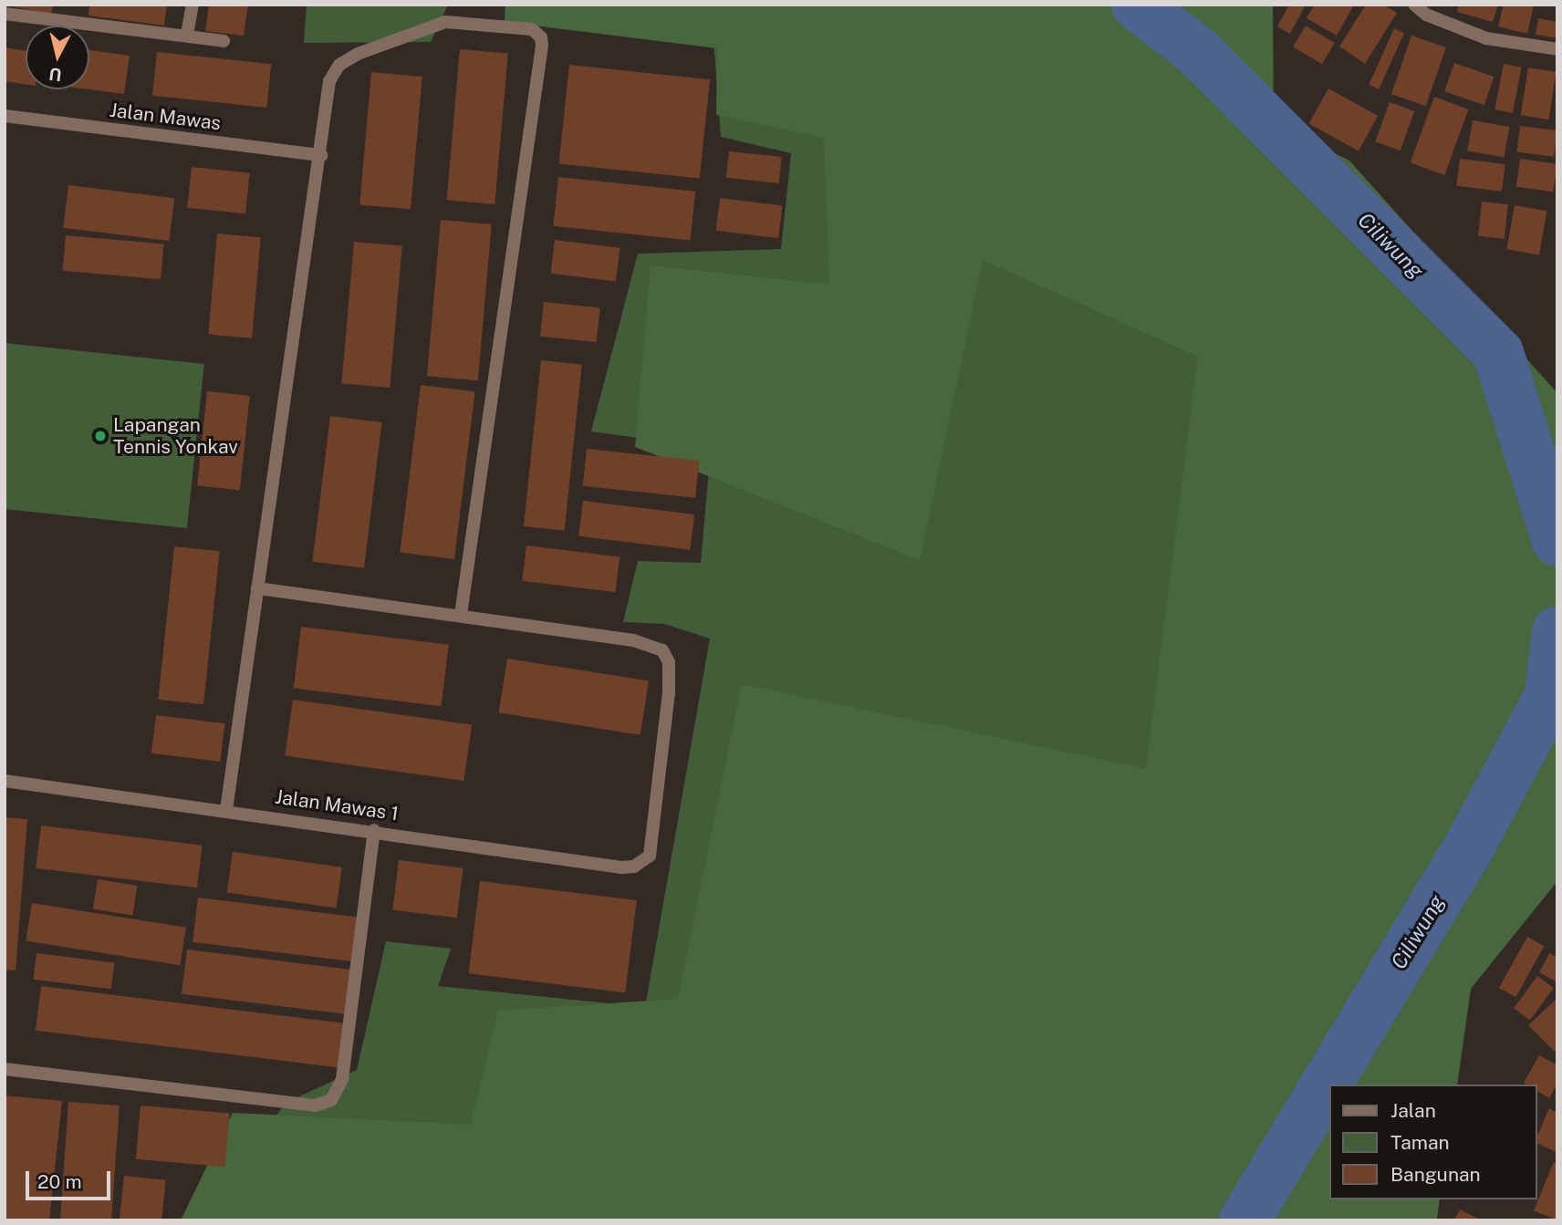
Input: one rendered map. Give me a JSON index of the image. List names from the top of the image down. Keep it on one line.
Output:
{"streets":{"street":["Jalan Mawas","Jalan Mawas 1"]},"water":["Ciliwung"],"places":["Lapangan Tennis Yonkav"],"legend":["Jalan","Taman","Bangunan"],"scale_bar":"20 m","north":"bottom"}
